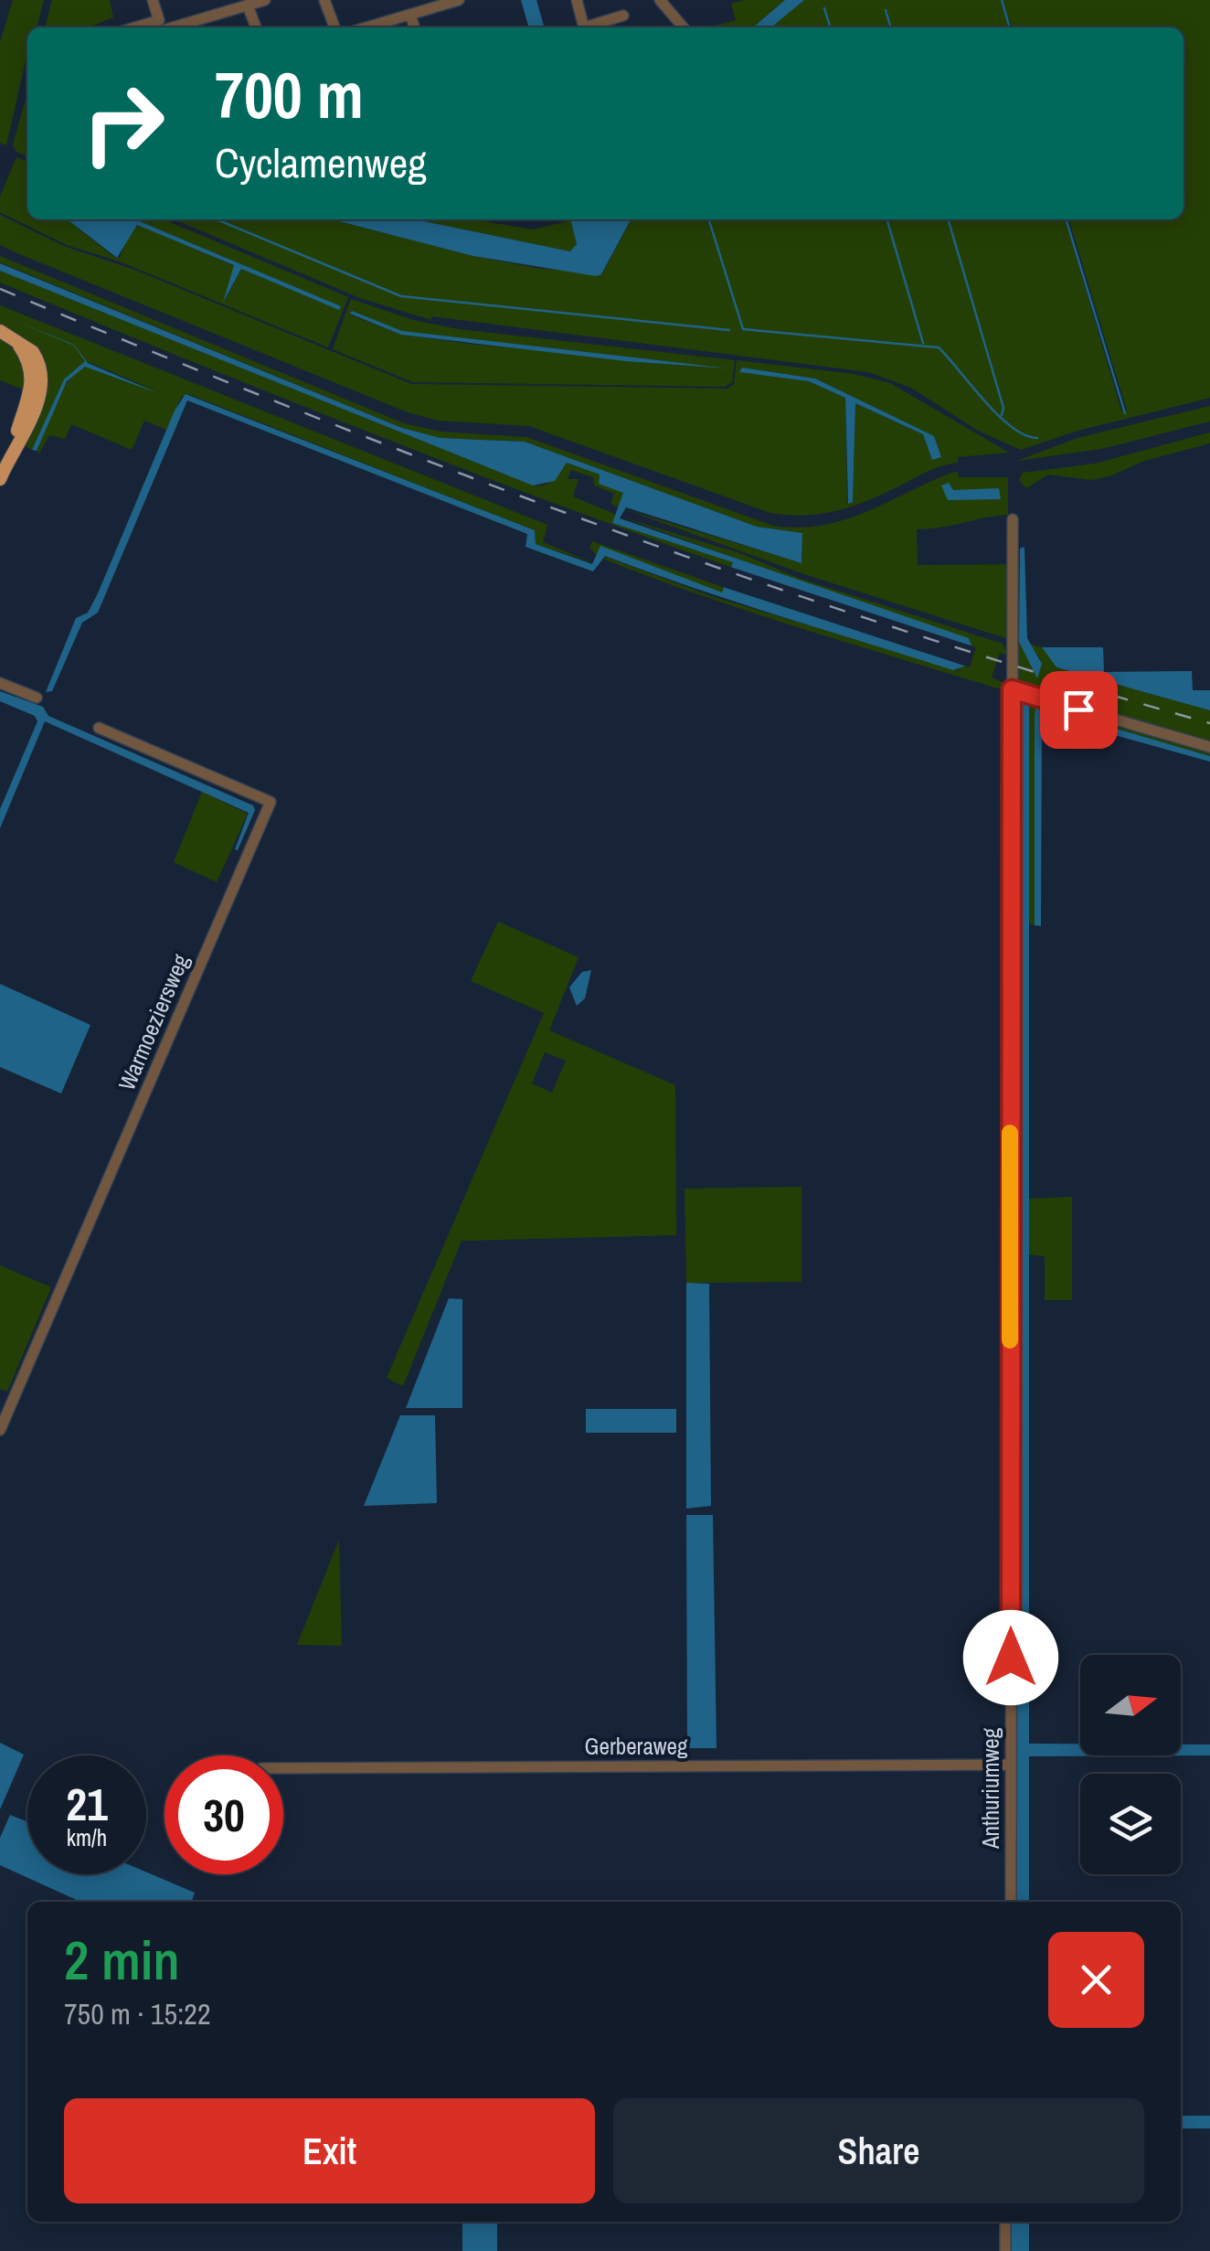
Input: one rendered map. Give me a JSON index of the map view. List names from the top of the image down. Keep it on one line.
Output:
{"streets":{"street":["Warmoeziersweg","Gerberaweg","Anthuriumweg"]},"crossings":[["Gerberaweg","Anthuriumweg"]],"north":"right","page":{"turn":["700 m","Cyclamenweg"],"speed":"21 km/h","limit":"30","heading":["2 min","750 m · 15:22"],"buttons":["Exit","Share"]}}
